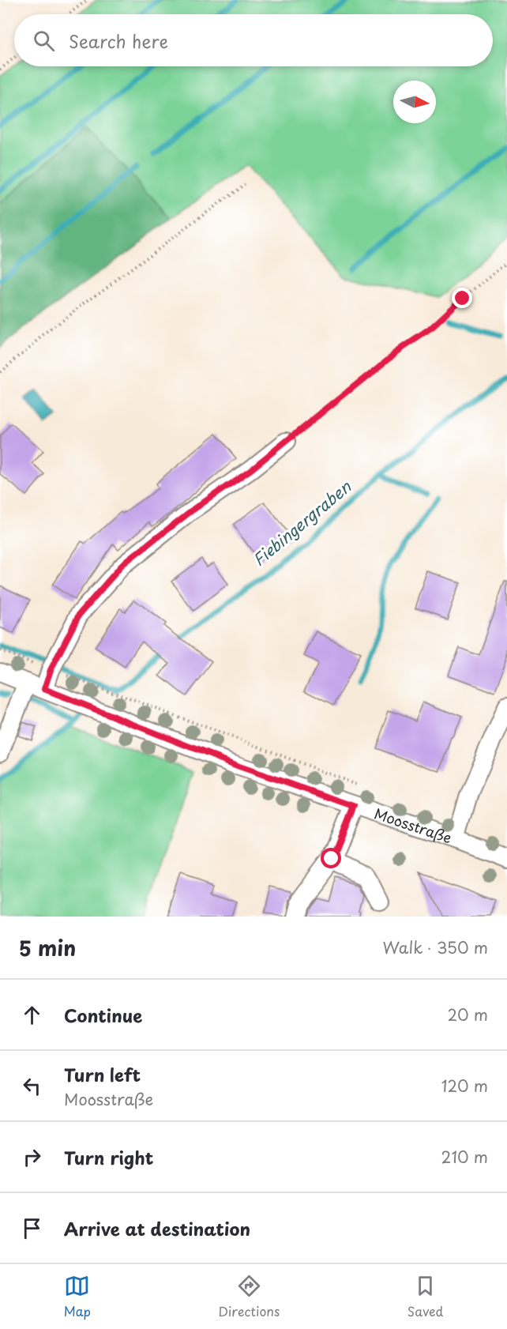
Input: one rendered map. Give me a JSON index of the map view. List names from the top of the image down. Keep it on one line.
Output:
{"streets":{"street":["Moosstraße"]},"water":["Fiebingergraben"],"north":"right","page":{"search":"Search here","heading":["5 min","Walk · 350 m"],"list":[["Continue","20 m"],["Turn left","Moosstraße","120 m"],["Turn right","210 m"],"Arrive at destination"],"nav":["Map","Directions","Saved"]}}
